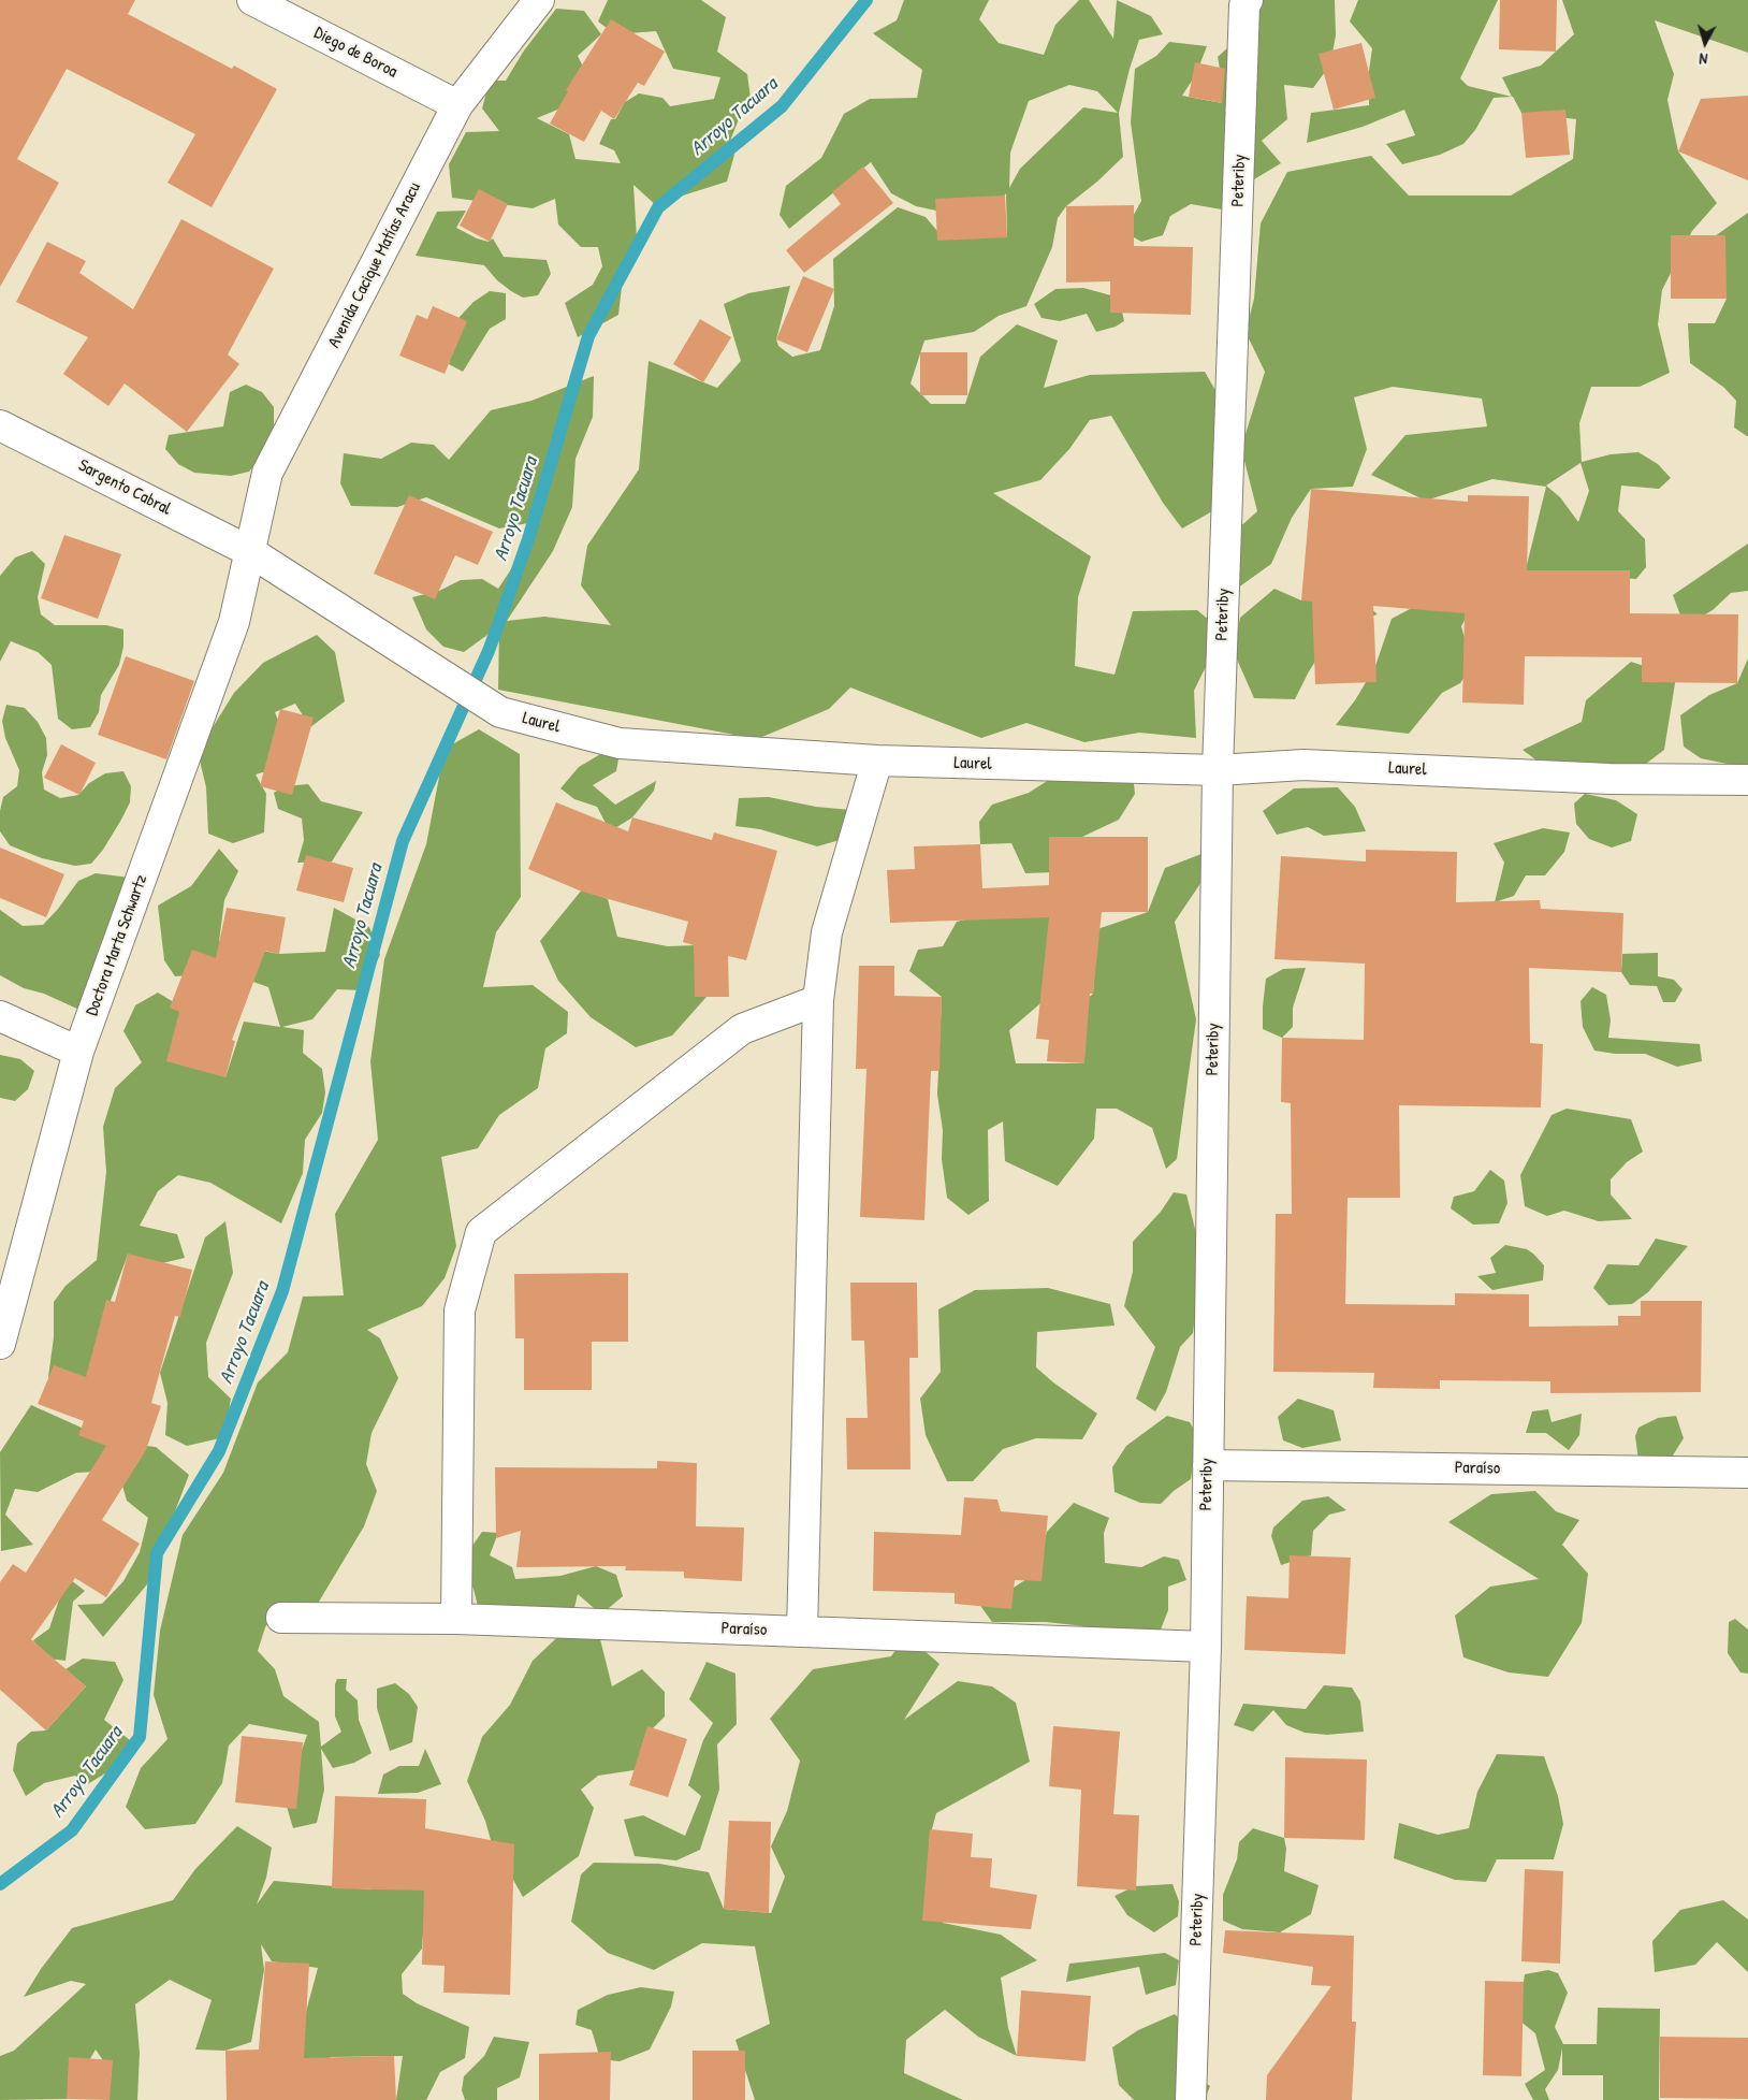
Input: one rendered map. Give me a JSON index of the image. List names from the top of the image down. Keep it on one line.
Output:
{"streets":{"street":["Diego de Boroa","Peteriby","Avenida Cacique Matías Aracu","Sargento Cabral","Laurel","Doctora Marta Schwartz","Paraíso"]},"crossings":[["Diego de Boroa","Avenida Cacique Matías Aracu"],["Peteriby","Laurel"],["Peteriby","Paraíso"],["Avenida Cacique Matías Aracu","Sargento Cabral"],["Avenida Cacique Matías Aracu","Laurel"],["Avenida Cacique Matías Aracu","Doctora Marta Schwartz"],["Sargento Cabral","Laurel"],["Sargento Cabral","Doctora Marta Schwartz"],["Laurel","Doctora Marta Schwartz"]],"water":["Arroyo Tacuara"],"north":"bottom"}
